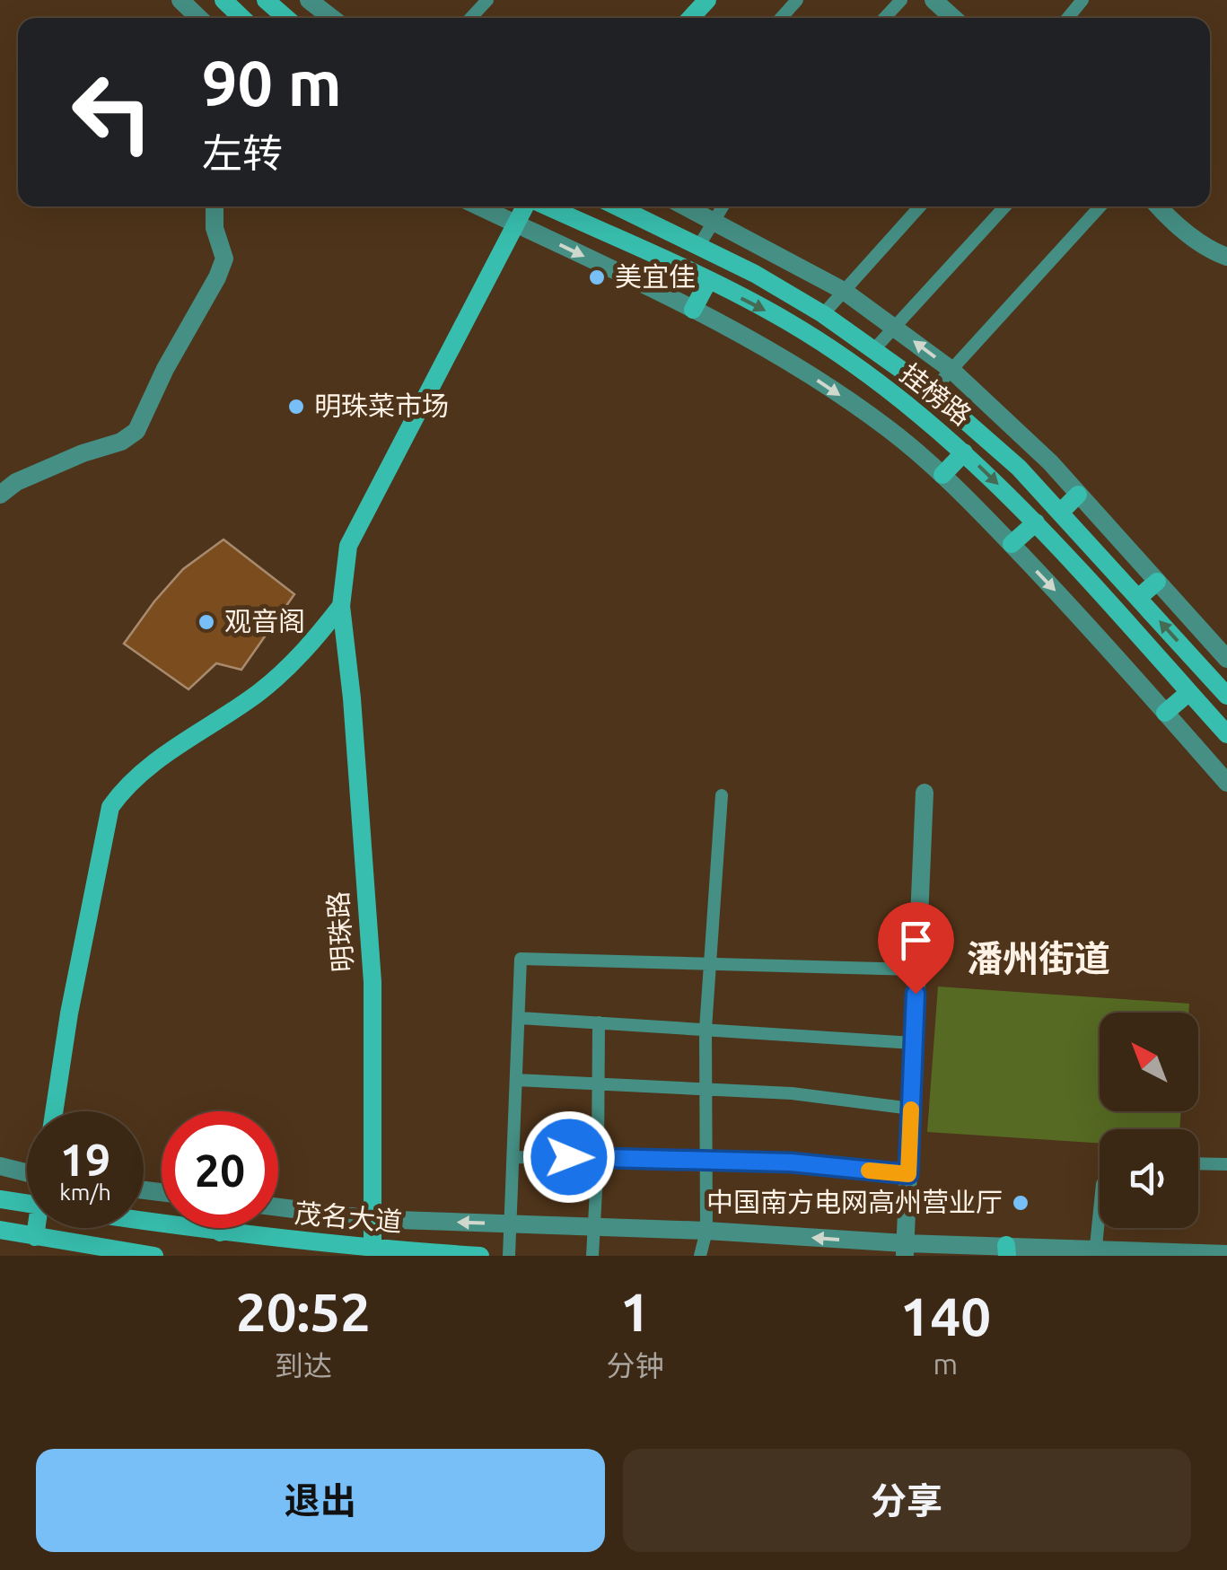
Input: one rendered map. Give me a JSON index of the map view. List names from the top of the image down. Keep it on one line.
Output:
{"streets":{"street":["挂榜路","明珠路","茂名大道"]},"crossings":[["明珠路","茂名大道"]],"districts":["潘州街道"],"places":["美宜佳","明珠菜市场","观音阁","中国南方电网高州营业厅"],"north":"top left","page":{"turn":["90 m","左转"],"speed":"19 km/h","limit":"20","eta":["20:52","到达","1","分钟","140","m"],"buttons":["退出","分享"]}}
